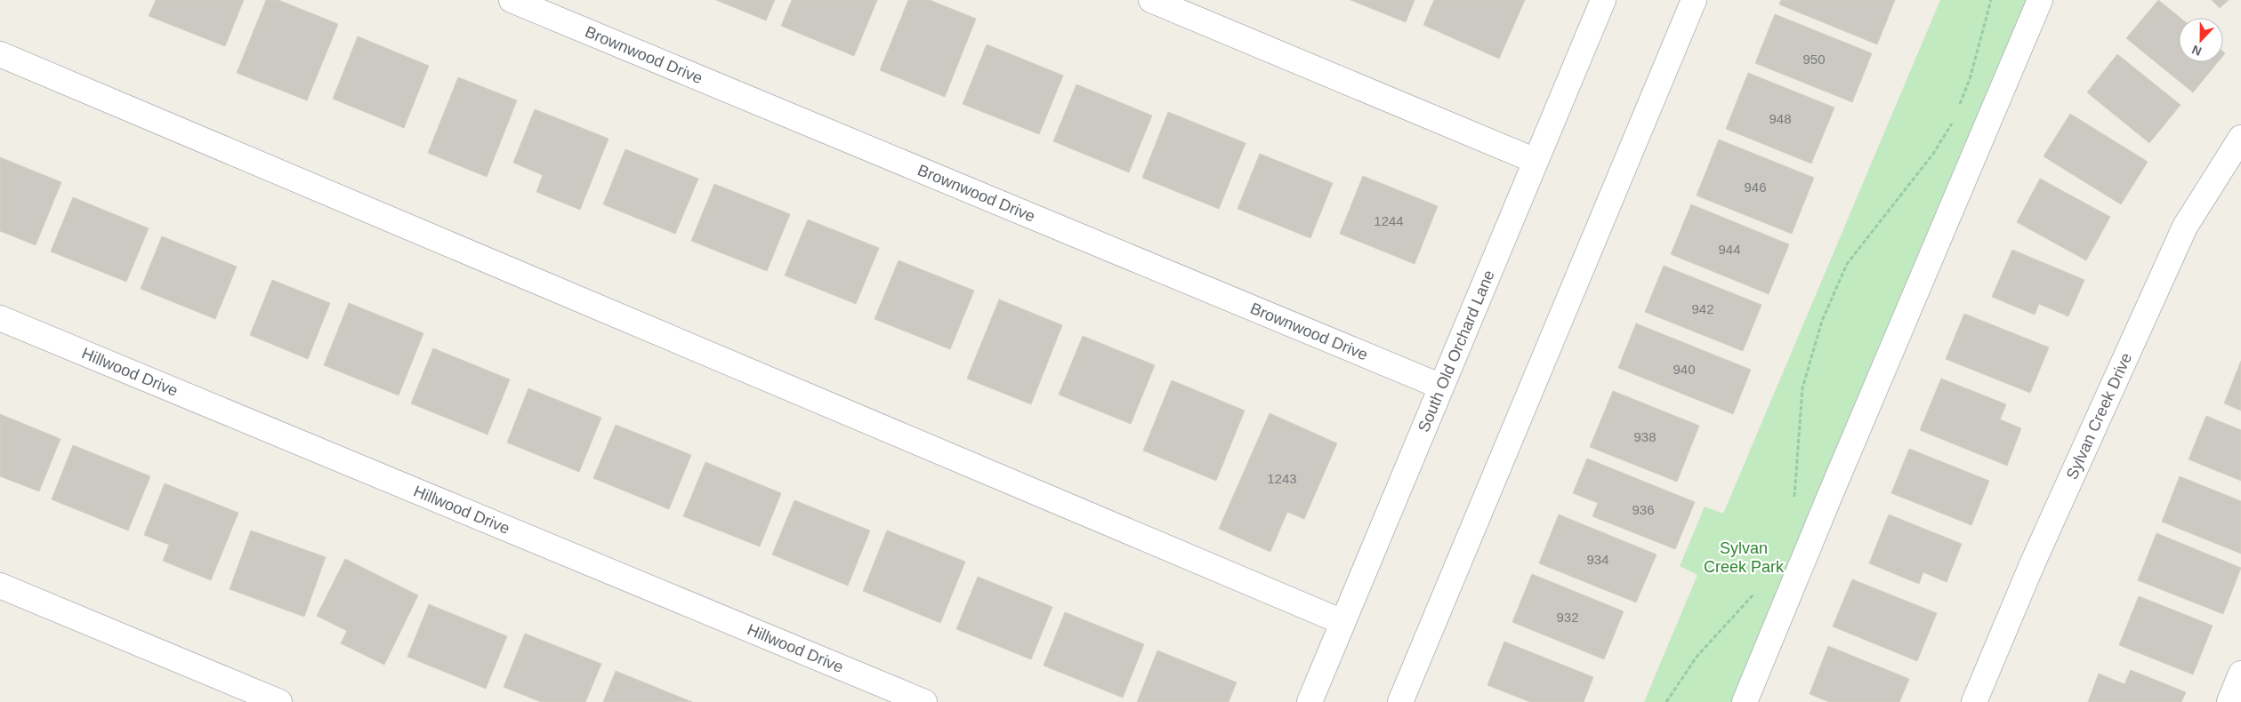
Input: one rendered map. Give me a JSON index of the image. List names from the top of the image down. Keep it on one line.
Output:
{"streets":{"street":["Brownwood Drive","South Old Orchard Lane","Hillwood Drive","Sylvan Creek Drive"]},"crossings":[["Brownwood Drive","South Old Orchard Lane"]],"parks":["Sylvan Creek Park"],"house_numbers":["950","948","946","1244","944","942","940","938","1243","936","934","932"],"north":"bottom"}
